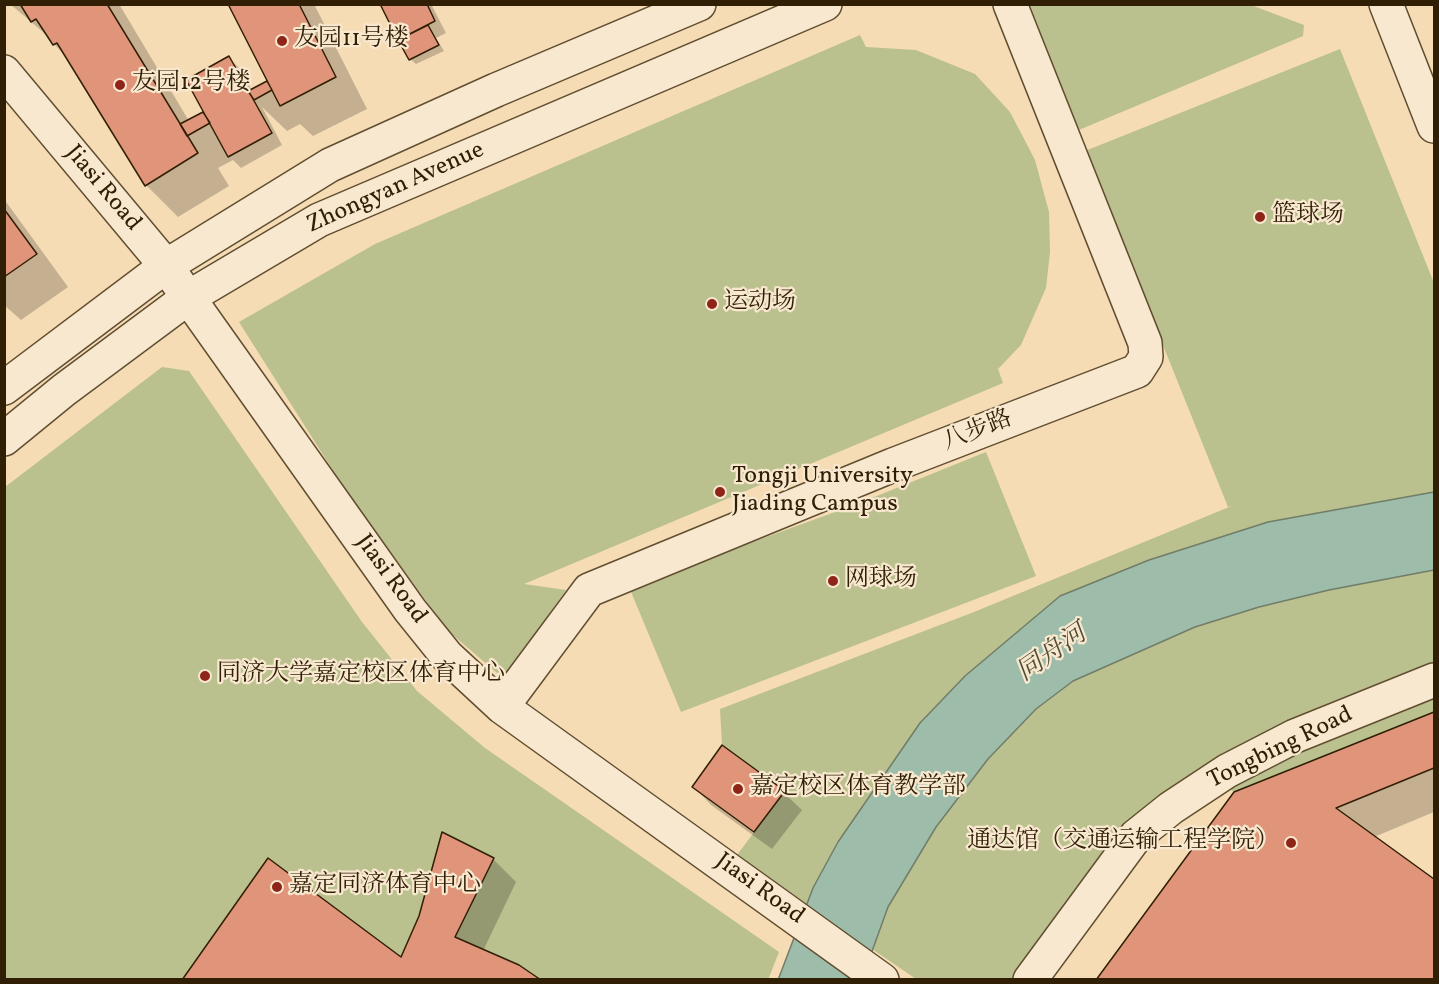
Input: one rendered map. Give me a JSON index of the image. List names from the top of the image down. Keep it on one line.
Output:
{"streets":{"lane":["Jiasi Road","Zhongyan Avenue","八步路","Tongbing Road"]},"crossings":[["Jiasi Road","Zhongyan Avenue"],["Jiasi Road","八步路"]],"water":["同舟河"],"places":["友园11号楼","友园12号楼","篮球场","运动场","Tongji University Jiading Campus","网球场","同济大学嘉定校区体育中心","嘉定校区体育教学部","通达馆（交通运输工程学院）","嘉定同济体育中心"]}
